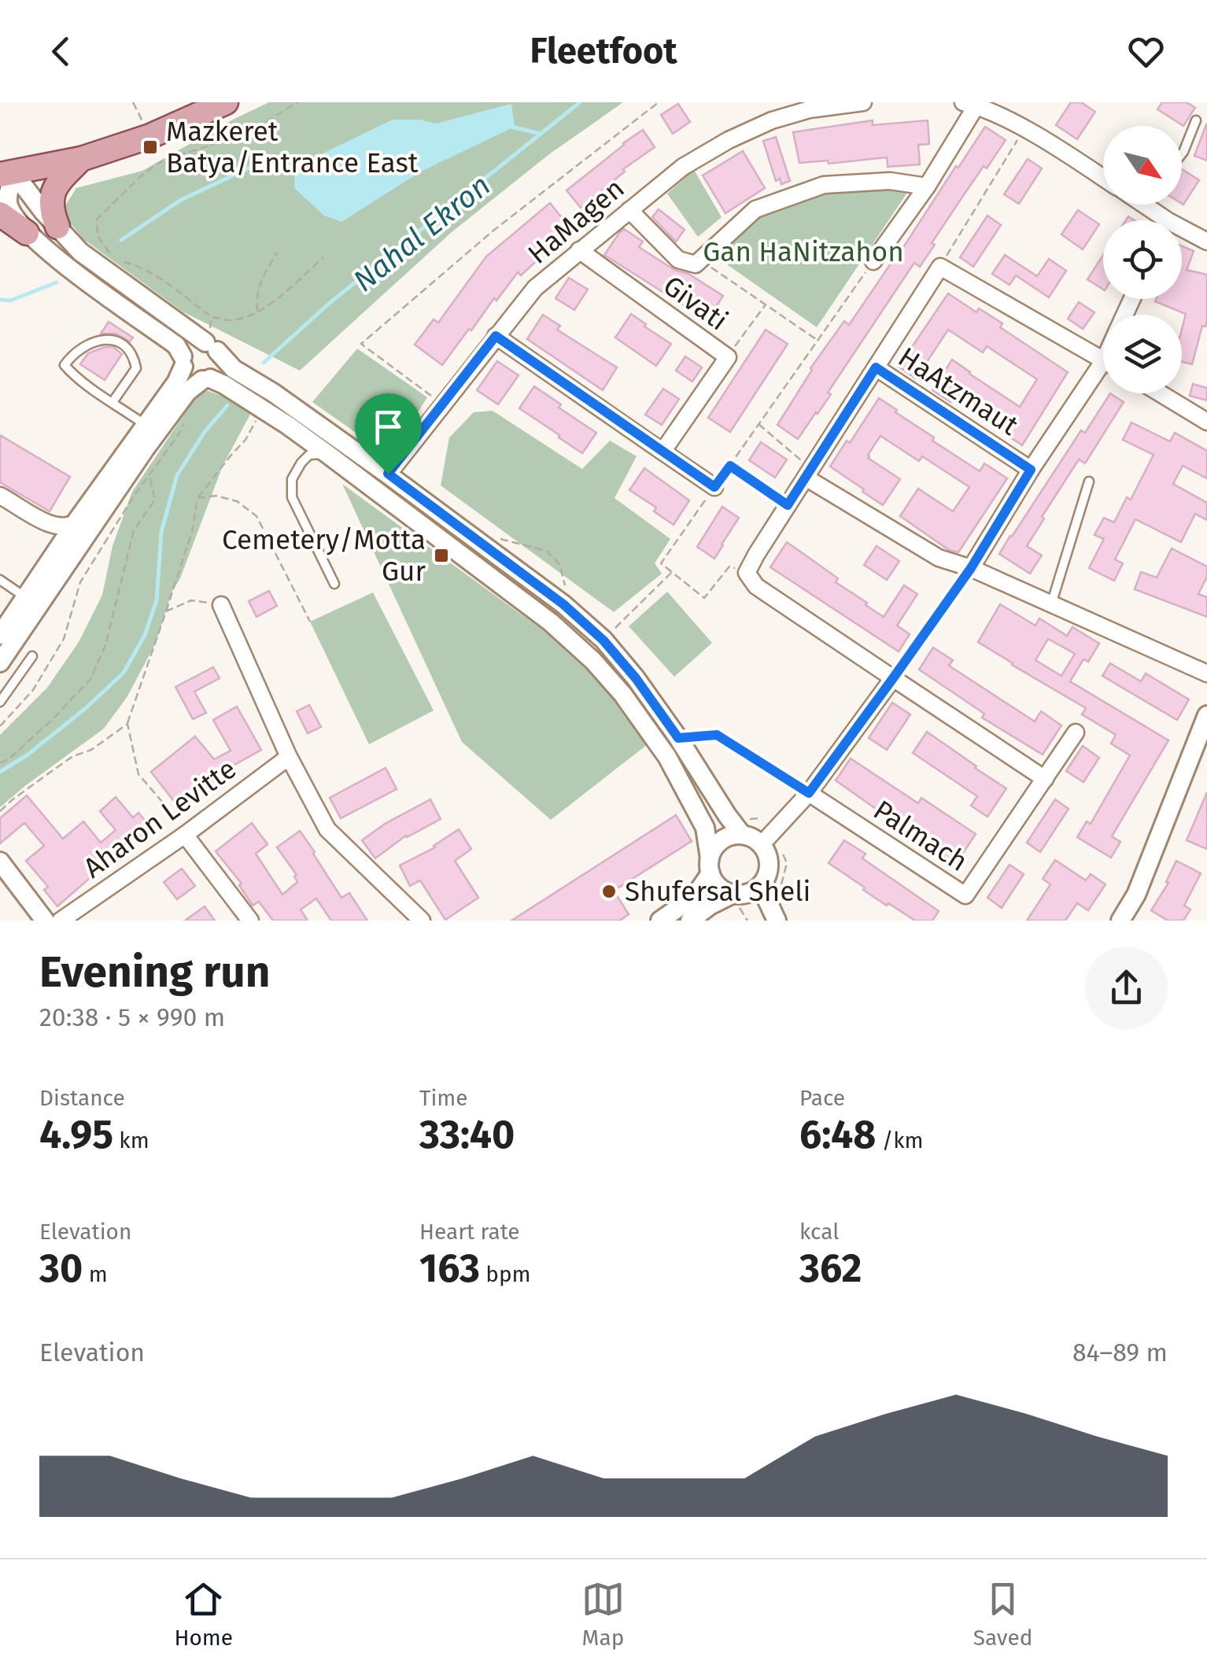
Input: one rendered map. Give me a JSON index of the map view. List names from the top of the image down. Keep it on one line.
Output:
{"streets":{"street":["HaMagen","Givati","HaAtzmaut","Aharon Levitte","Palmach"]},"crossings":[["HaMagen","Givati"]],"water":["Nahal Ekron"],"parks":["Gan HaNitzahon"],"places":{"transit":["Mazkeret Batya/Entrance East","Cemetery/Motta Gur"],"other":["Shufersal Sheli"]},"north":"bottom right","page":{"header":"Fleetfoot","heading":["Evening run","20:38 · 5 × 990 m"],"stats":[["Distance","4.95 km"],["Time","33:40"],["Pace","6:48 /km"],["Elevation","30 m"],["Heart rate","163 bpm"],["kcal","362"]],"chart":["Elevation","84–89 m"],"tabs":["Home","Map","Saved"]}}
